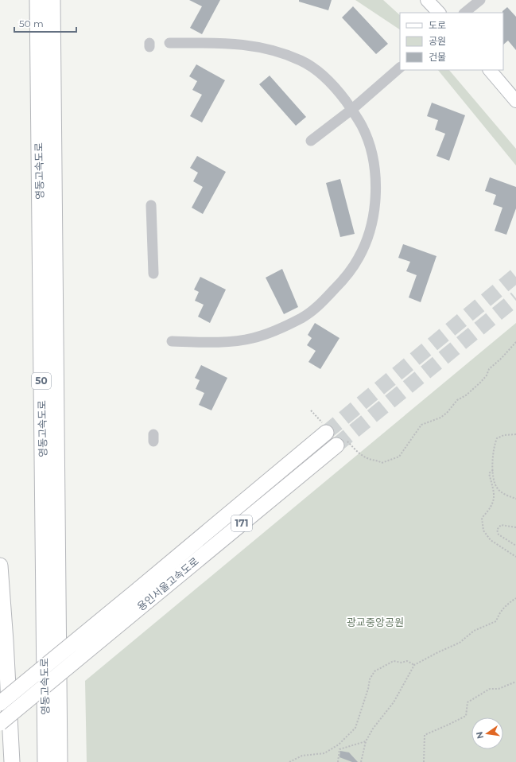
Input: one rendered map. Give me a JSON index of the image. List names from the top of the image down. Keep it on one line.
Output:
{"streets":{"highway":["영동고속도로","50","171","용인서울고속도로"]},"parks":["광교중앙공원"],"legend":["도로","공원","건물"],"scale_bar":"50 m","north":"left"}
